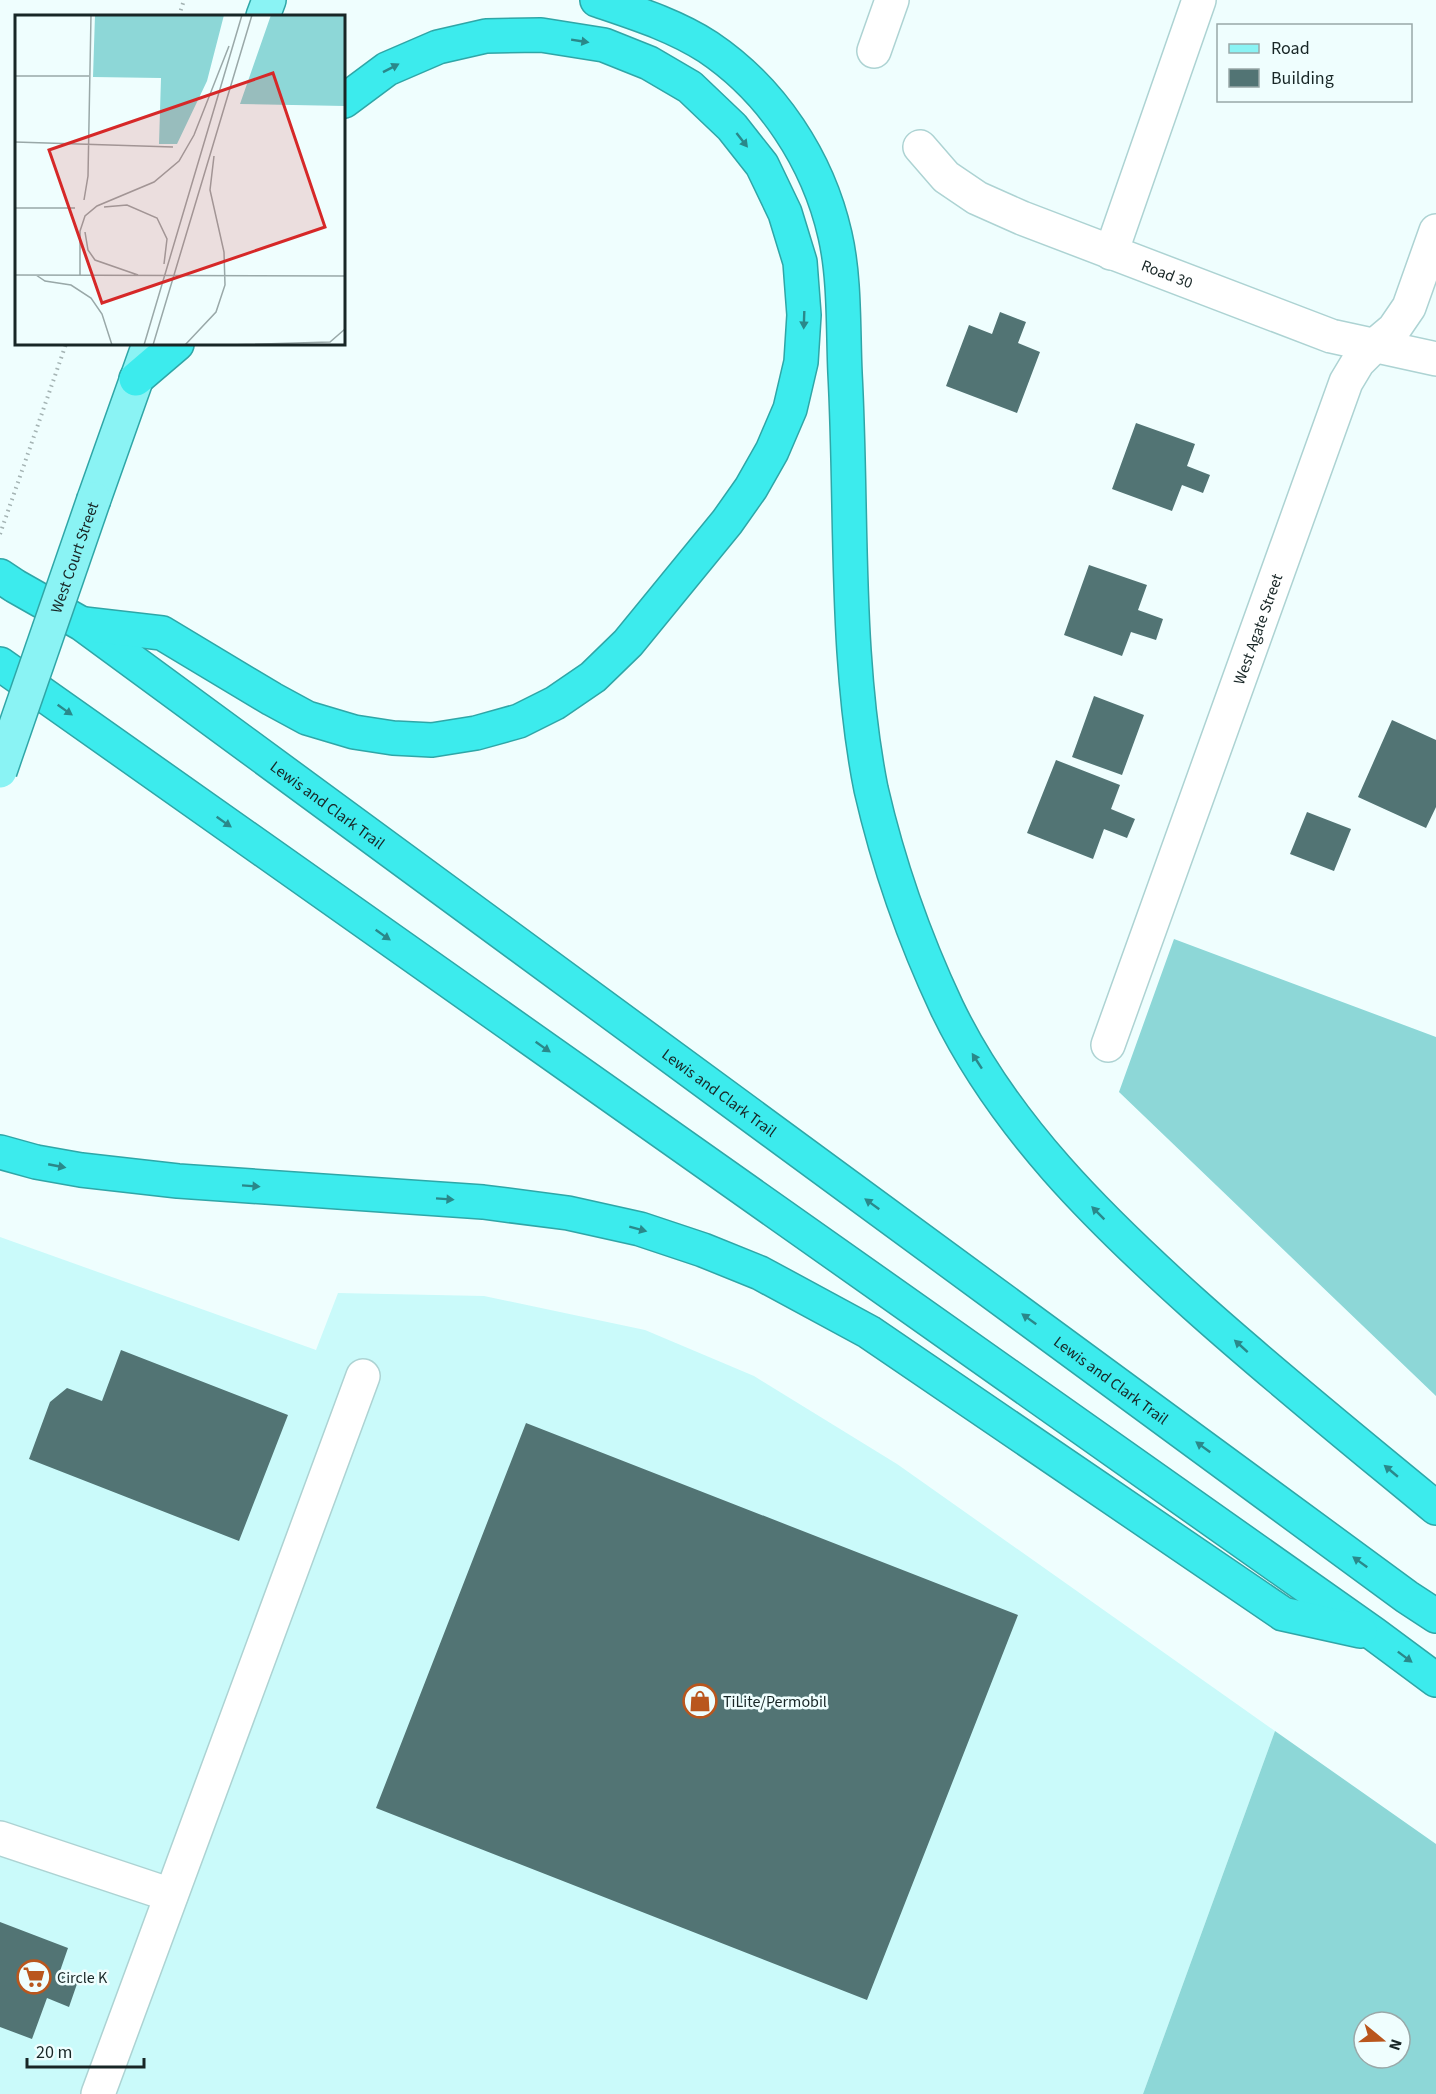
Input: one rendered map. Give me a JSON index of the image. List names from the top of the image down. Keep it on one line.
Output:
{"streets":{"highway":["Lewis and Clark Trail"],"main road":["West Court Street"],"street":["Road 30","West Agate Street"]},"crossings":[["Road 30","West Agate Street"]],"places":{"shop":["TiLite/Permobil"],"supermarket":["Circle K"]},"legend":["Road","Building"],"scale_bar":"20 m","north":"right"}
